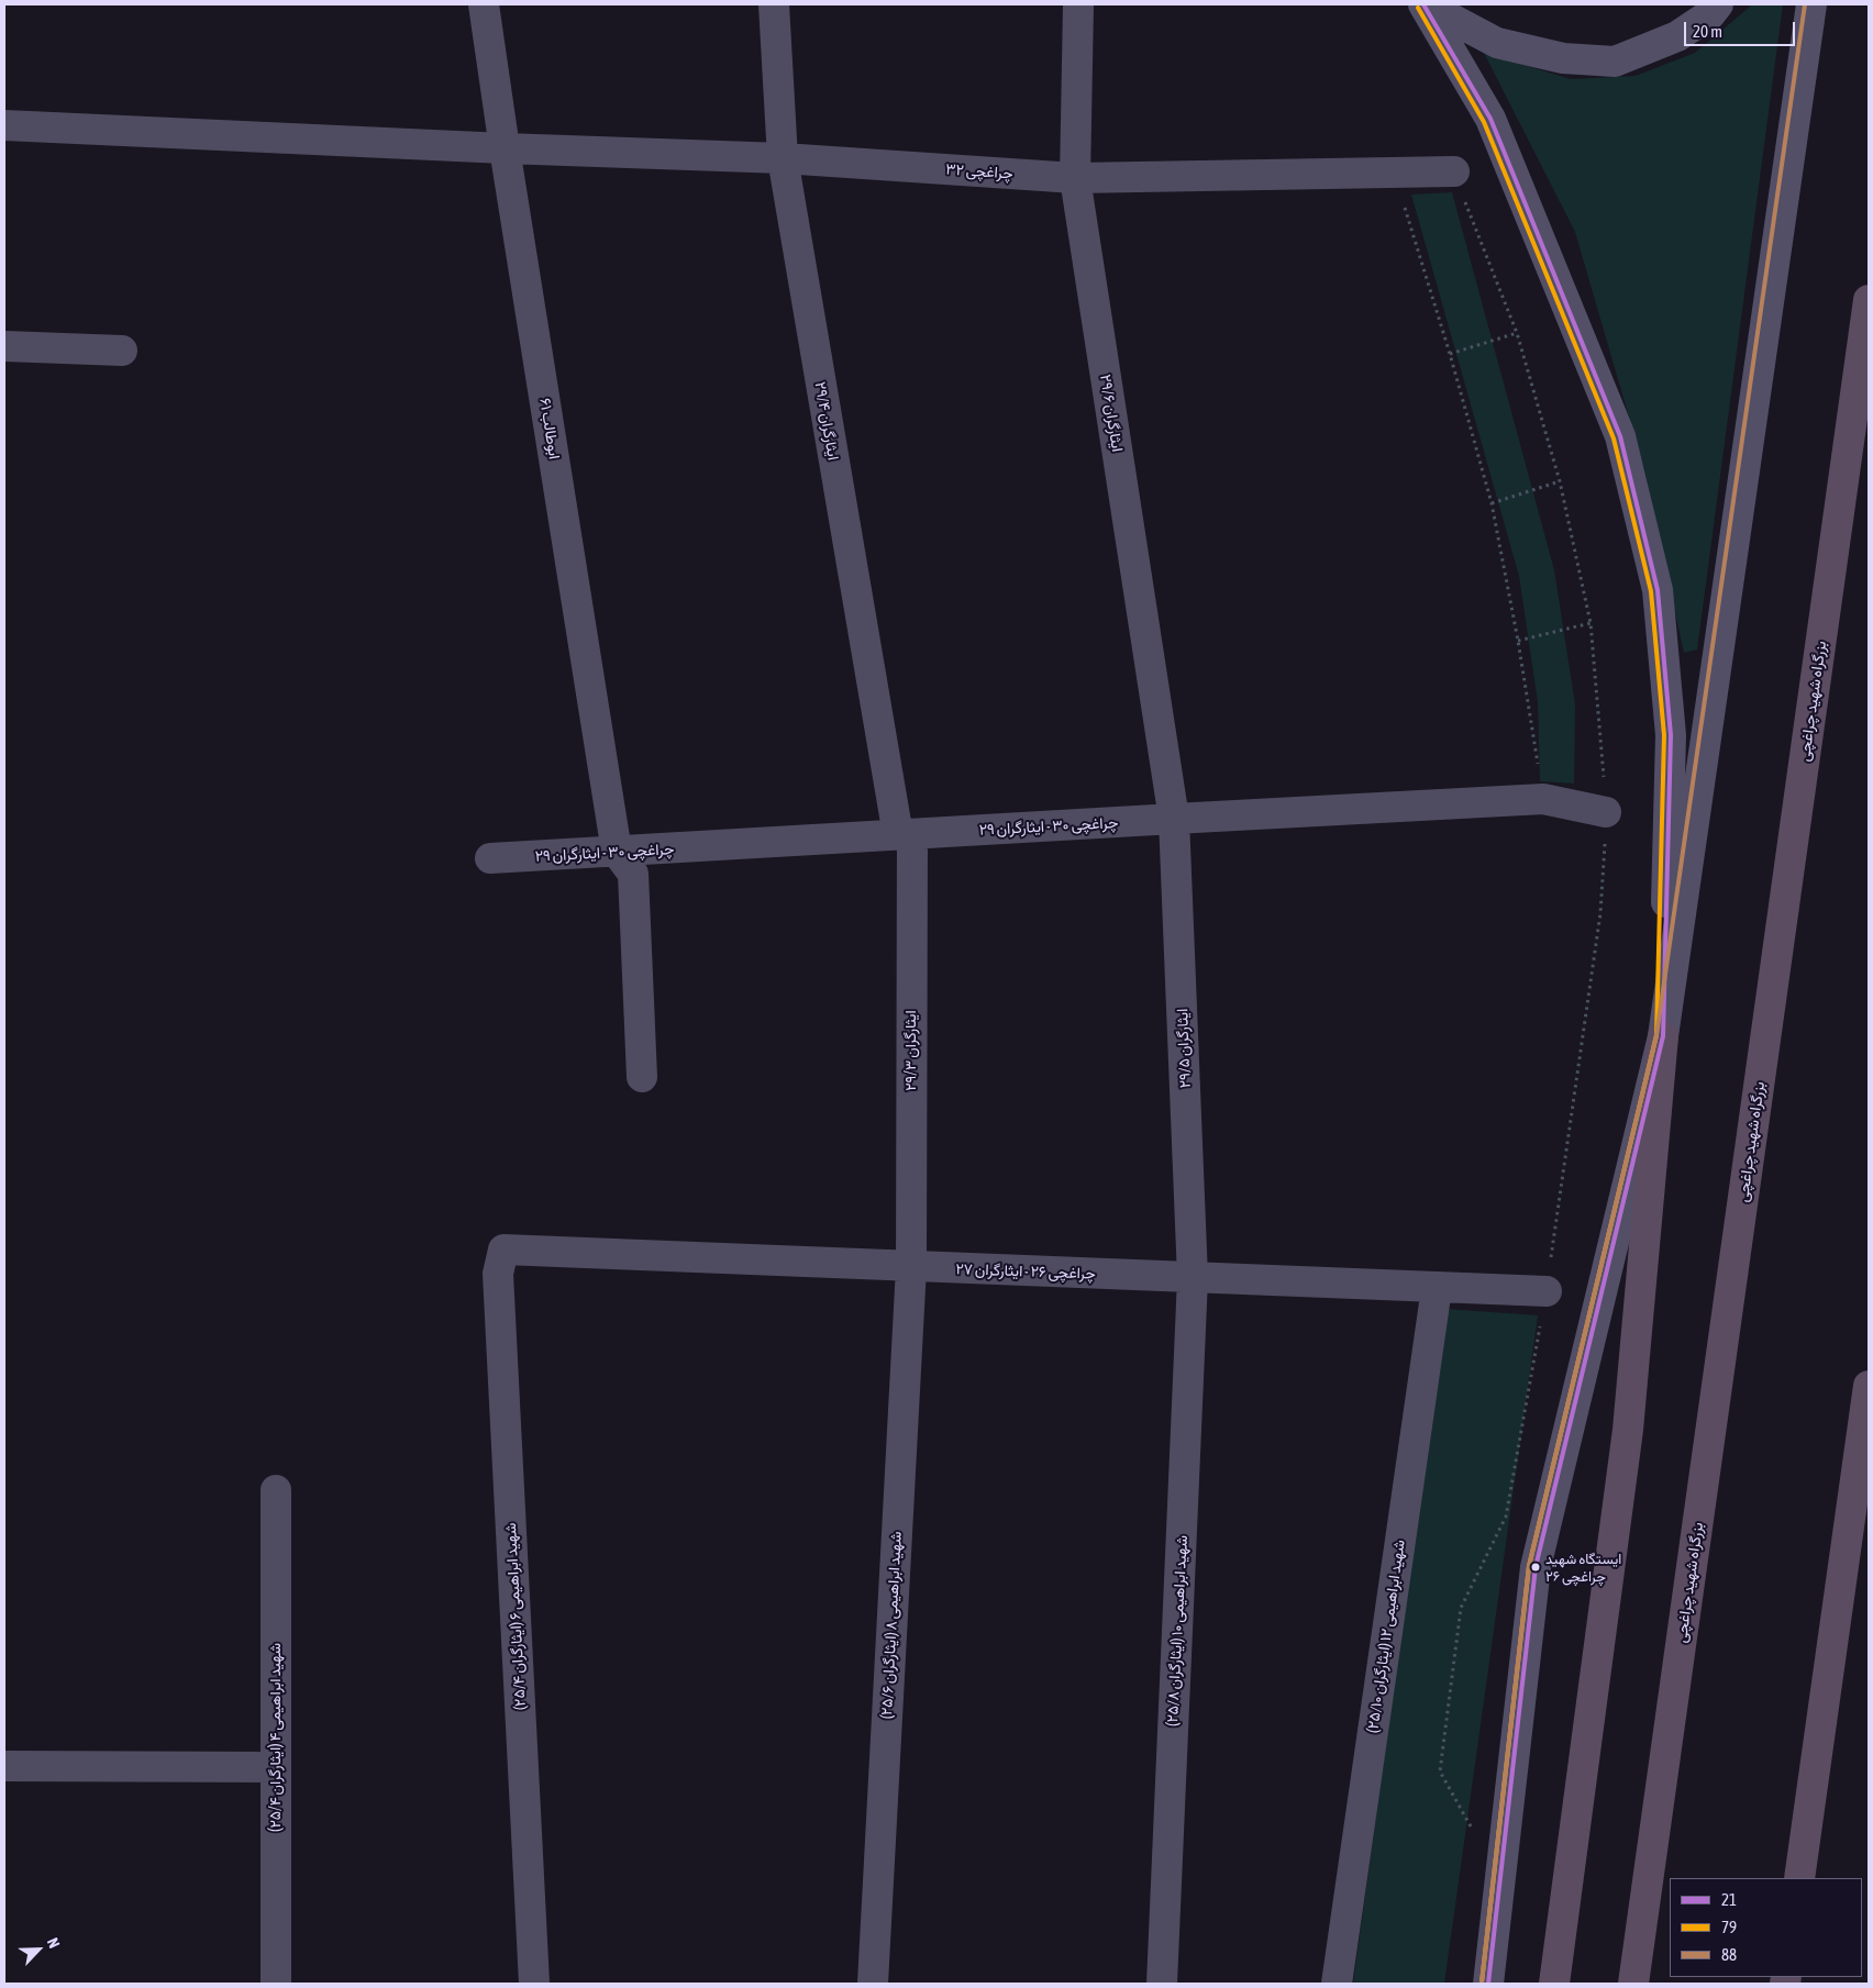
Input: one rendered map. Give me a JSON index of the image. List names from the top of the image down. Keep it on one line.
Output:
{"streets":{"highway":["بزرگراه شهید چراغچی"],"street":["چراغچی ۳۲","ایثارگران ۲۹/۶","ایثارگران ۲۹/۴","ابوطالب ۶۱","چراغچی ۳۰ - ایثارگران ۲۹","ایثارگران ۲۹/۵","ایثارگران ۲۹/۳","چراغچی ۲۶ - ایثارگران ۲۷","شهید ابراهیمی ۶ (ایثارگران ۲۵/۴)","شهید ابراهیمی ۸ (ایثارگران ۲۵/۶)","شهید ابراهیمی ۱۰ (ایثارگران ۲۵/۸)","شهید ابراهیمی ۱۲ (ایثارگران ۲۵/۱۰)","شهید ابراهیمی ۴ (ایثارگران ۲۵/۴)"]},"crossings":[["چراغچی ۳۲","ایثارگران ۲۹/۶"],["چراغچی ۳۲","ایثارگران ۲۹/۴"],["چراغچی ۳۲","ابوطالب ۶۱"],["ایثارگران ۲۹/۶","چراغچی ۳۰ - ایثارگران ۲۹"],["ایثارگران ۲۹/۶","ایثارگران ۲۹/۵"],["ایثارگران ۲۹/۴","چراغچی ۳۰ - ایثارگران ۲۹"],["ایثارگران ۲۹/۴","ایثارگران ۲۹/۳"],["ابوطالب ۶۱","چراغچی ۳۰ - ایثارگران ۲۹"],["چراغچی ۳۰ - ایثارگران ۲۹","ایثارگران ۲۹/۵"],["چراغچی ۳۰ - ایثارگران ۲۹","ایثارگران ۲۹/۳"],["ایثارگران ۲۹/۵","چراغچی ۲۶ - ایثارگران ۲۷"],["ایثارگران ۲۹/۵","شهید ابراهیمی ۱۰ (ایثارگران ۲۵/۸)"],["ایثارگران ۲۹/۳","چراغچی ۲۶ - ایثارگران ۲۷"],["ایثارگران ۲۹/۳","شهید ابراهیمی ۸ (ایثارگران ۲۵/۶)"],["چراغچی ۲۶ - ایثارگران ۲۷","شهید ابراهیمی ۶ (ایثارگران ۲۵/۴)"],["چراغچی ۲۶ - ایثارگران ۲۷","شهید ابراهیمی ۸ (ایثارگران ۲۵/۶)"],["چراغچی ۲۶ - ایثارگران ۲۷","شهید ابراهیمی ۱۰ (ایثارگران ۲۵/۸)"],["چراغچی ۲۶ - ایثارگران ۲۷","شهید ابراهیمی ۱۲ (ایثارگران ۲۵/۱۰)"]],"places":["ایستگاه شهید چراغچی ۲۶"],"lines":["transit line 21","transit line 88","transit line 79"],"legend":["21","79","88"],"scale_bar":"20 m","north":"top right"}
